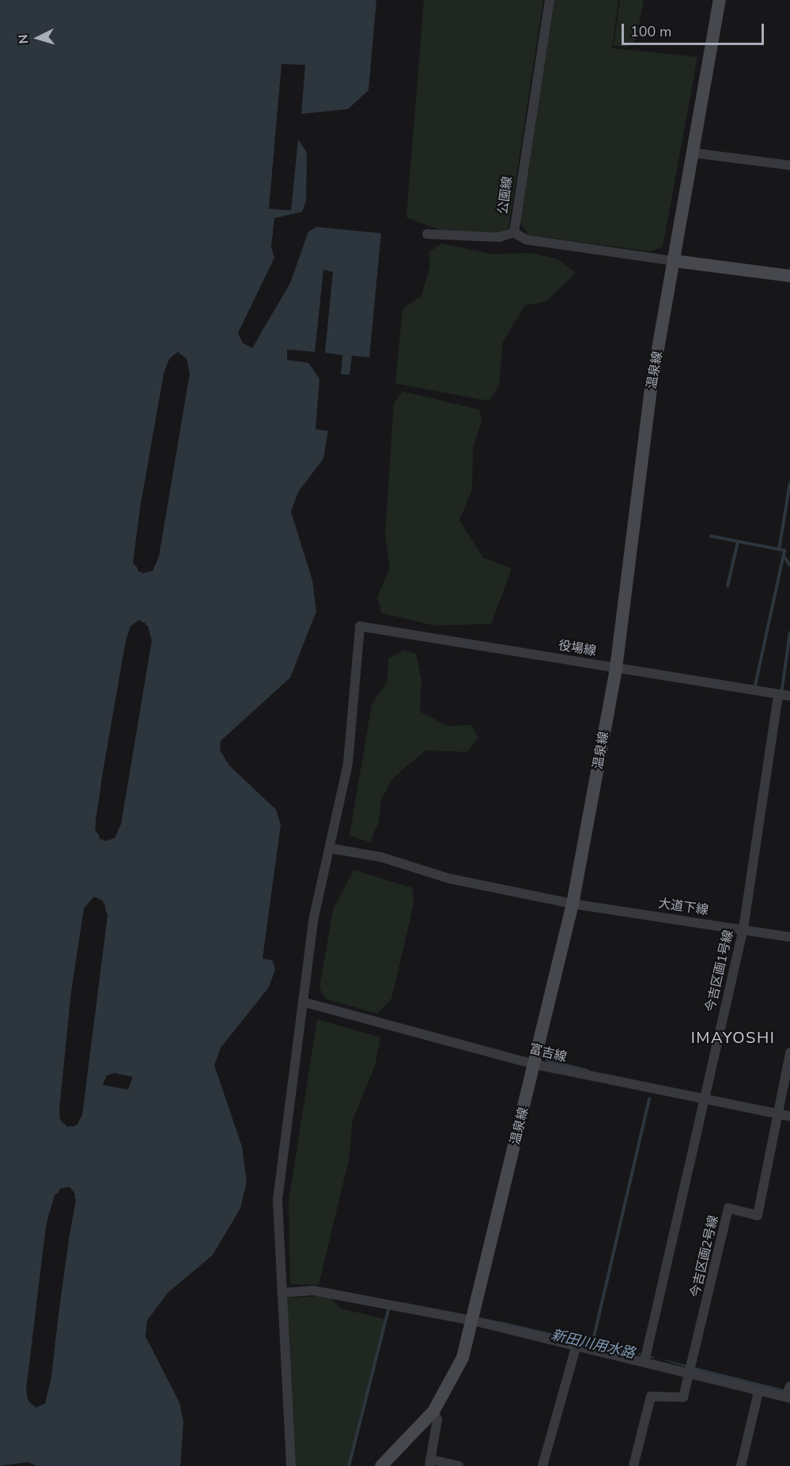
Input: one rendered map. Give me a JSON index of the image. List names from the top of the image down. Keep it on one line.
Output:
{"streets":{"street":["公園線","温泉線","役場線","大道下線","今吉区画1号線","富吉線","今吉区画2号線"]},"crossings":[["公園線","温泉線"],["温泉線","役場線"],["温泉線","大道下線"],["温泉線","富吉線"],["役場線","大道下線"],["役場線","今吉区画1号線"],["大道下線","今吉区画1号線"],["今吉区画1号線","富吉線"],["富吉線","今吉区画2号線"]],"districts":["IMAYOSHI"],"water":["新田川用水路"],"scale_bar":"100 m","north":"left"}
